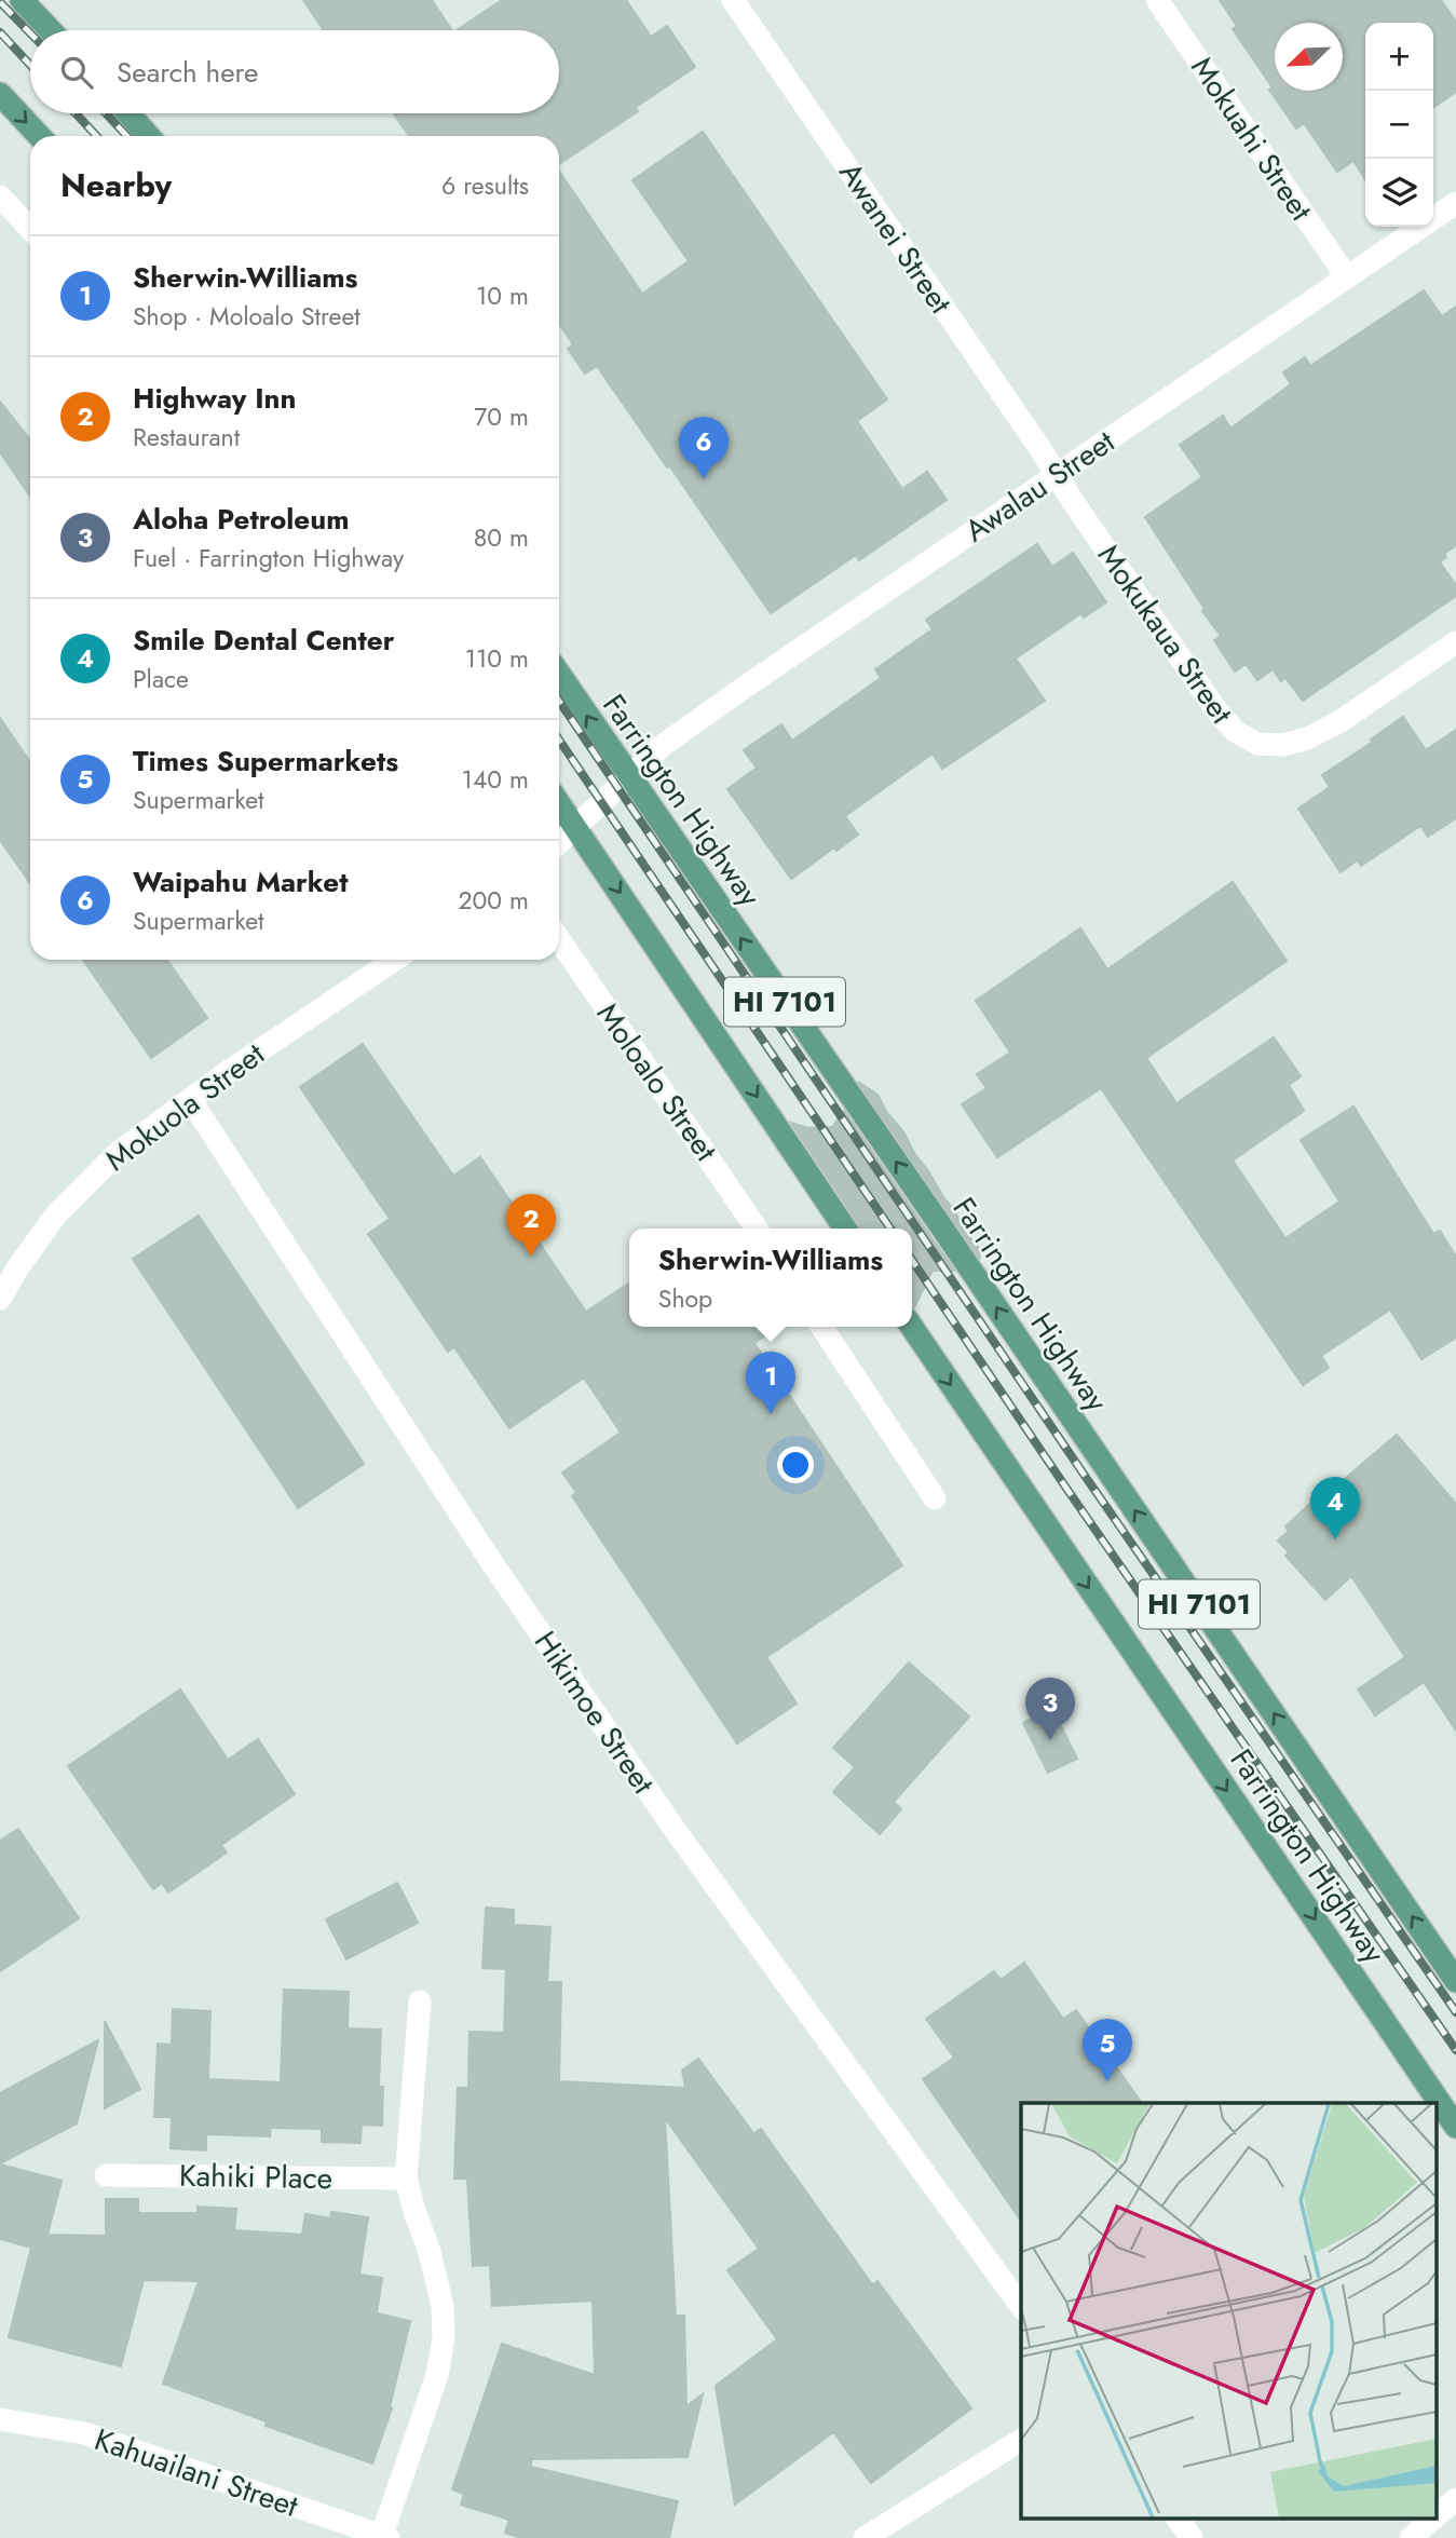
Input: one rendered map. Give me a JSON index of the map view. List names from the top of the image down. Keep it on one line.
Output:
{"streets":{"main road":["Farrington Highway","HI 7101"],"street":["Mokuahi Street","Awanei Street","Awalau Street","Mokukaua Street","Moloalo Street","Mokuola Street","Hikimoe Street","Kahiki Place","Kahuailani Street"]},"crossings":[["Mokuahi Street","Awalau Street"],["Awanei Street","Awalau Street"],["Awanei Street","Mokukaua Street"],["Awalau Street","Mokukaua Street"],["Awalau Street","Farrington Highway"],["Mokuola Street","Hikimoe Street"]],"north":"bottom left","page":{"map_buttons":["+","−"],"search":"Search here","heading":["Nearby","6 results"],"list":[{"mark":"1","name":"Sherwin-Williams","note":"Shop · Moloalo Street","value":"10 m"},{"mark":"2","name":"Highway Inn","note":"Restaurant","value":"70 m"},{"mark":"3","name":"Aloha Petroleum","note":"Fuel · Farrington Highway","value":"80 m"},{"mark":"4","name":"Smile Dental Center","note":"Place","value":"110 m"},{"mark":"5","name":"Times Supermarkets","note":"Supermarket","value":"140 m"},{"mark":"6","name":"Waipahu Market","note":"Supermarket","value":"200 m"}],"pins":["6","2","1","4","3","5"],"popup":["Sherwin-Williams","Shop"]}}
